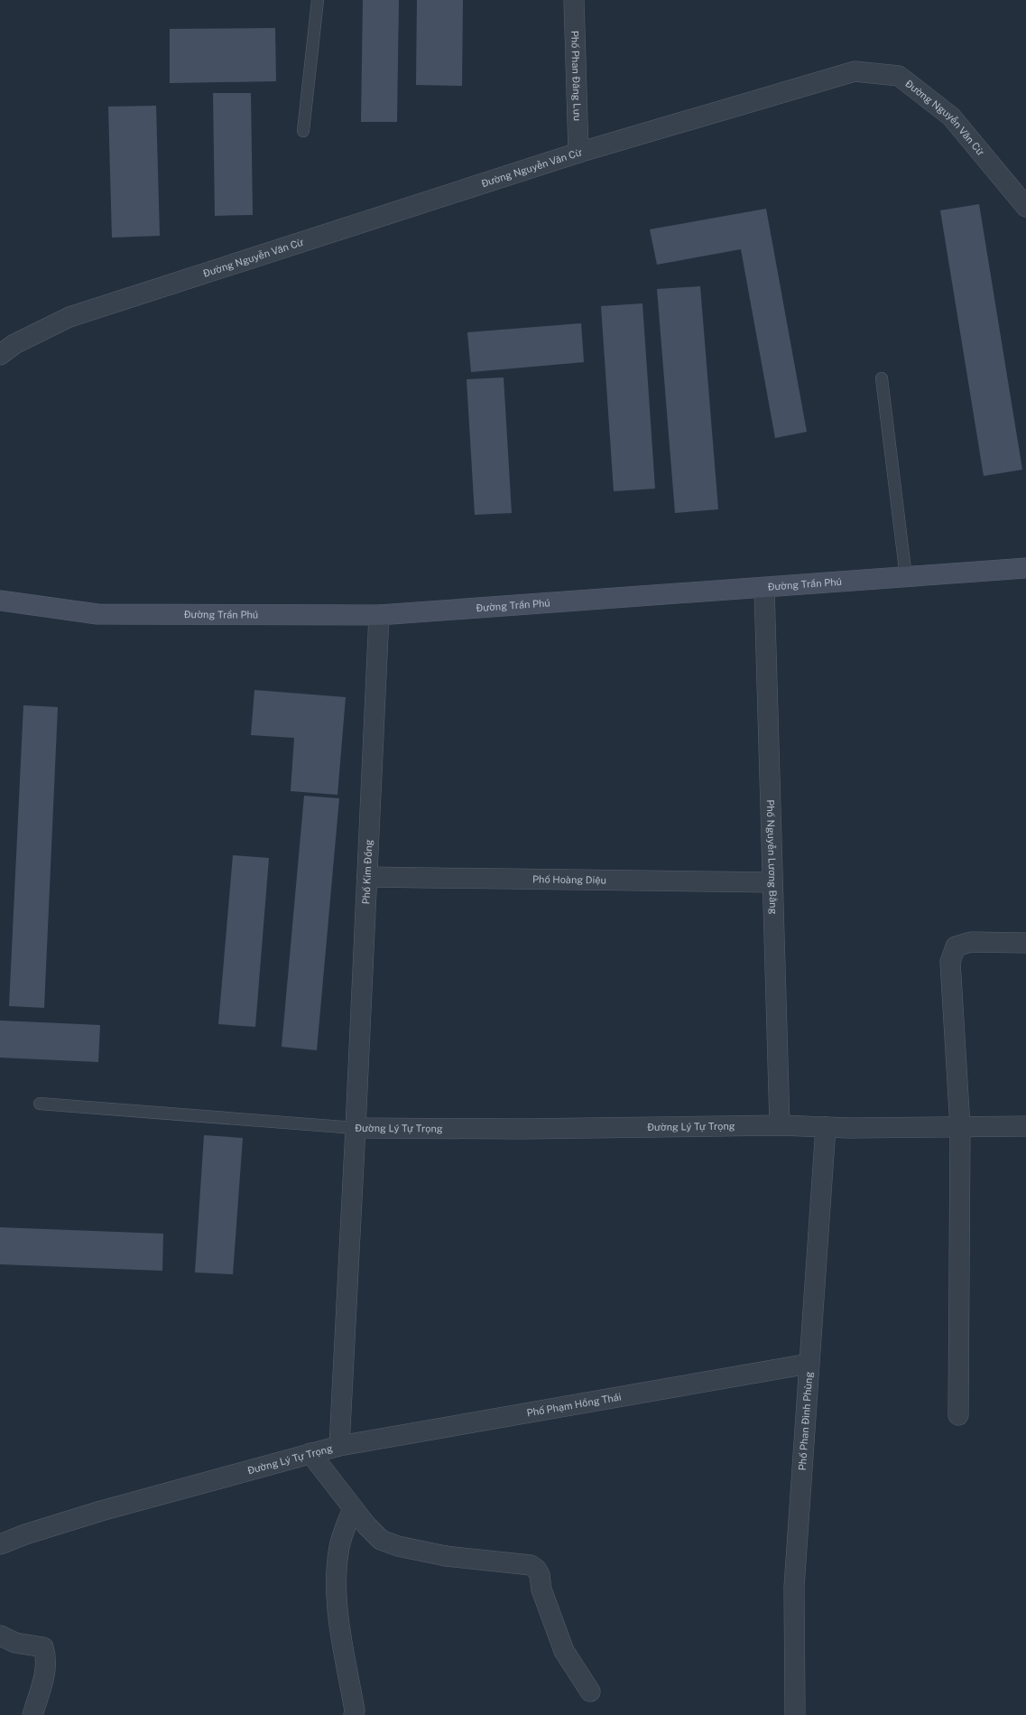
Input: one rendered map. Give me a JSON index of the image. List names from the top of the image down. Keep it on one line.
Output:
{"streets":{"main road":["Đường Trần Phú"],"street":["Phố Phan Đăng Lưu","Đường Nguyễn Văn Cừ","Phố Nguyễn Lương Bằng","Phố Kim Đồng","Phố Hoàng Diệu","Đường Lý Tự Trọng","Phố Phạm Hồng Thái","Phố Phan Đình Phùng"]},"crossings":[["Phố Phan Đăng Lưu","Đường Nguyễn Văn Cừ"],["Đường Trần Phú","Phố Nguyễn Lương Bằng"],["Đường Trần Phú","Phố Kim Đồng"],["Phố Nguyễn Lương Bằng","Phố Hoàng Diệu"],["Phố Nguyễn Lương Bằng","Đường Lý Tự Trọng"],["Phố Kim Đồng","Phố Hoàng Diệu"],["Phố Kim Đồng","Đường Lý Tự Trọng"],["Đường Lý Tự Trọng","Phố Phạm Hồng Thái"],["Đường Lý Tự Trọng","Phố Phan Đình Phùng"],["Phố Phạm Hồng Thái","Phố Phan Đình Phùng"]]}
